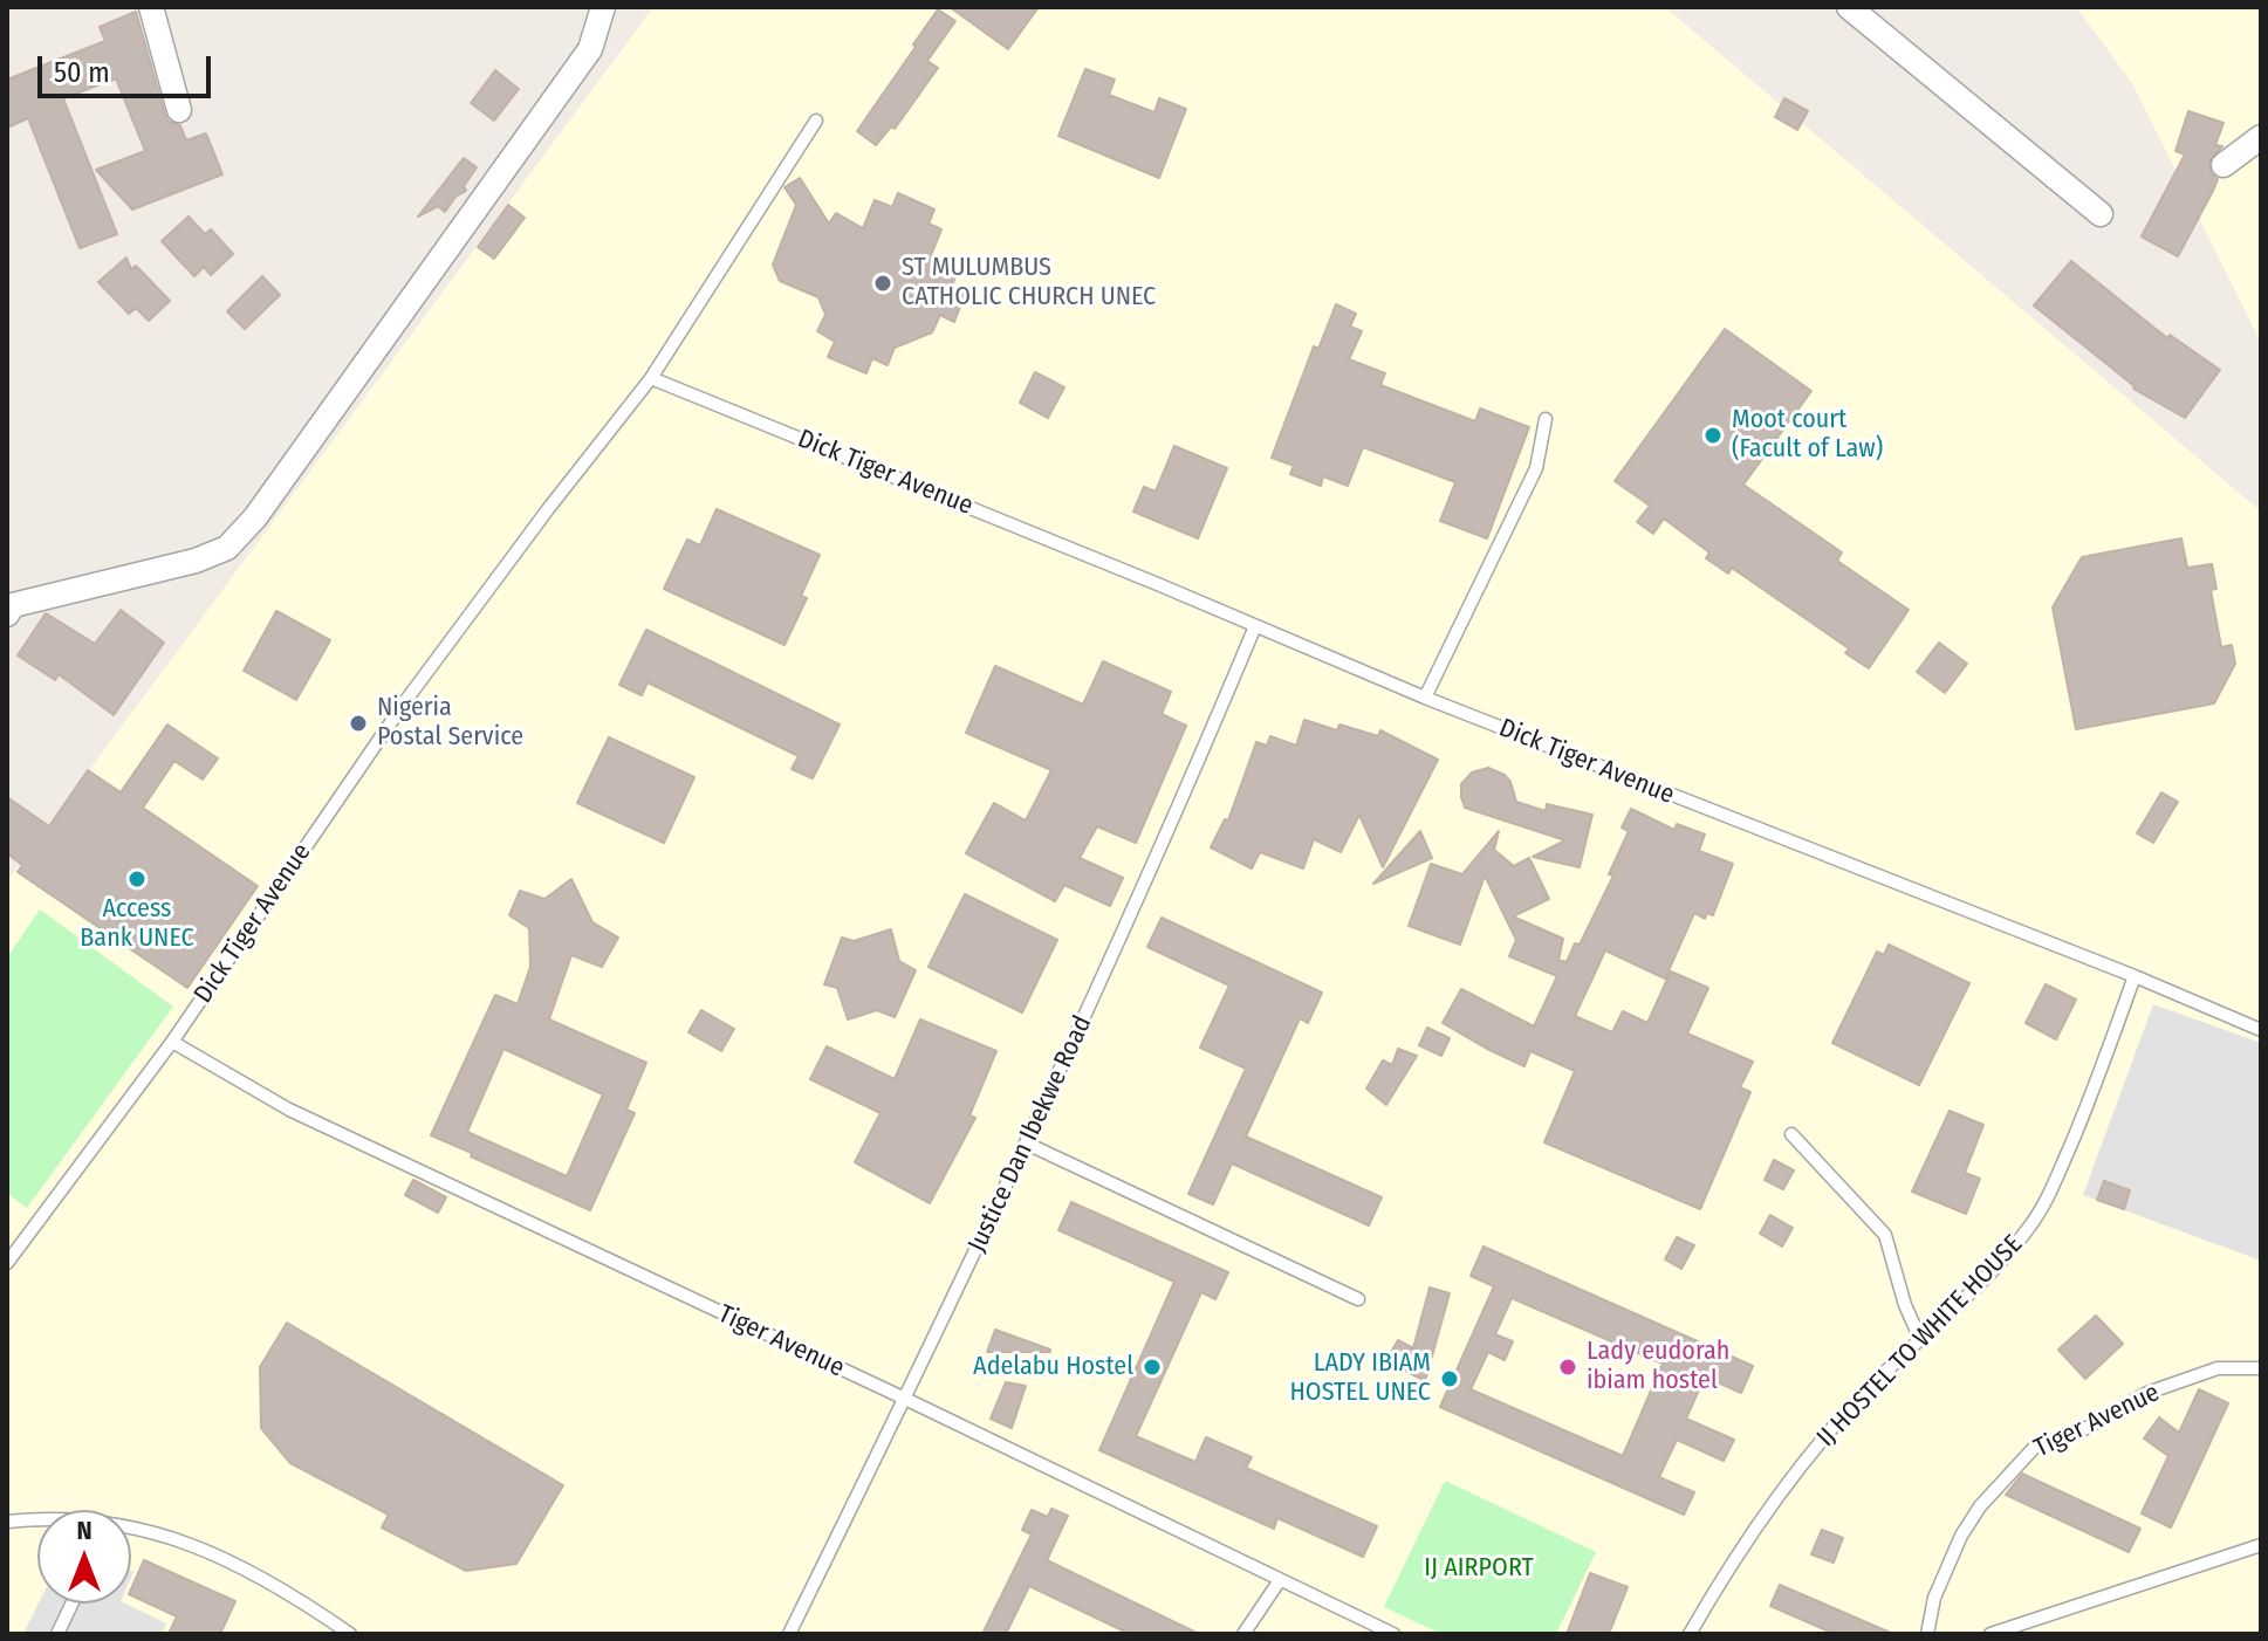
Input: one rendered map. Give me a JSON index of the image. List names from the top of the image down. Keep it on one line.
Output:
{"streets":{"lane":["Dick Tiger Avenue","Justice Dan Ibekwe Road","Tiger Avenue","IJ HOSTEL TO WHITE HOUSE"]},"crossings":[["Dick Tiger Avenue","Justice Dan Ibekwe Road"],["Dick Tiger Avenue","Tiger Avenue"],["Dick Tiger Avenue","IJ HOSTEL TO WHITE HOUSE"],["Justice Dan Ibekwe Road","Tiger Avenue"]],"parks":["IJ AIRPORT"],"places":["ST MULUMBUS CATHOLIC CHURCH UNEC","Moot court (Facult of Law)","Nigeria Postal Service","Access Bank UNEC","Adelabu Hostel","Lady eudorah ibiam hostel","LADY IBIAM HOSTEL UNEC"],"scale_bar":"50 m","north":"top"}
